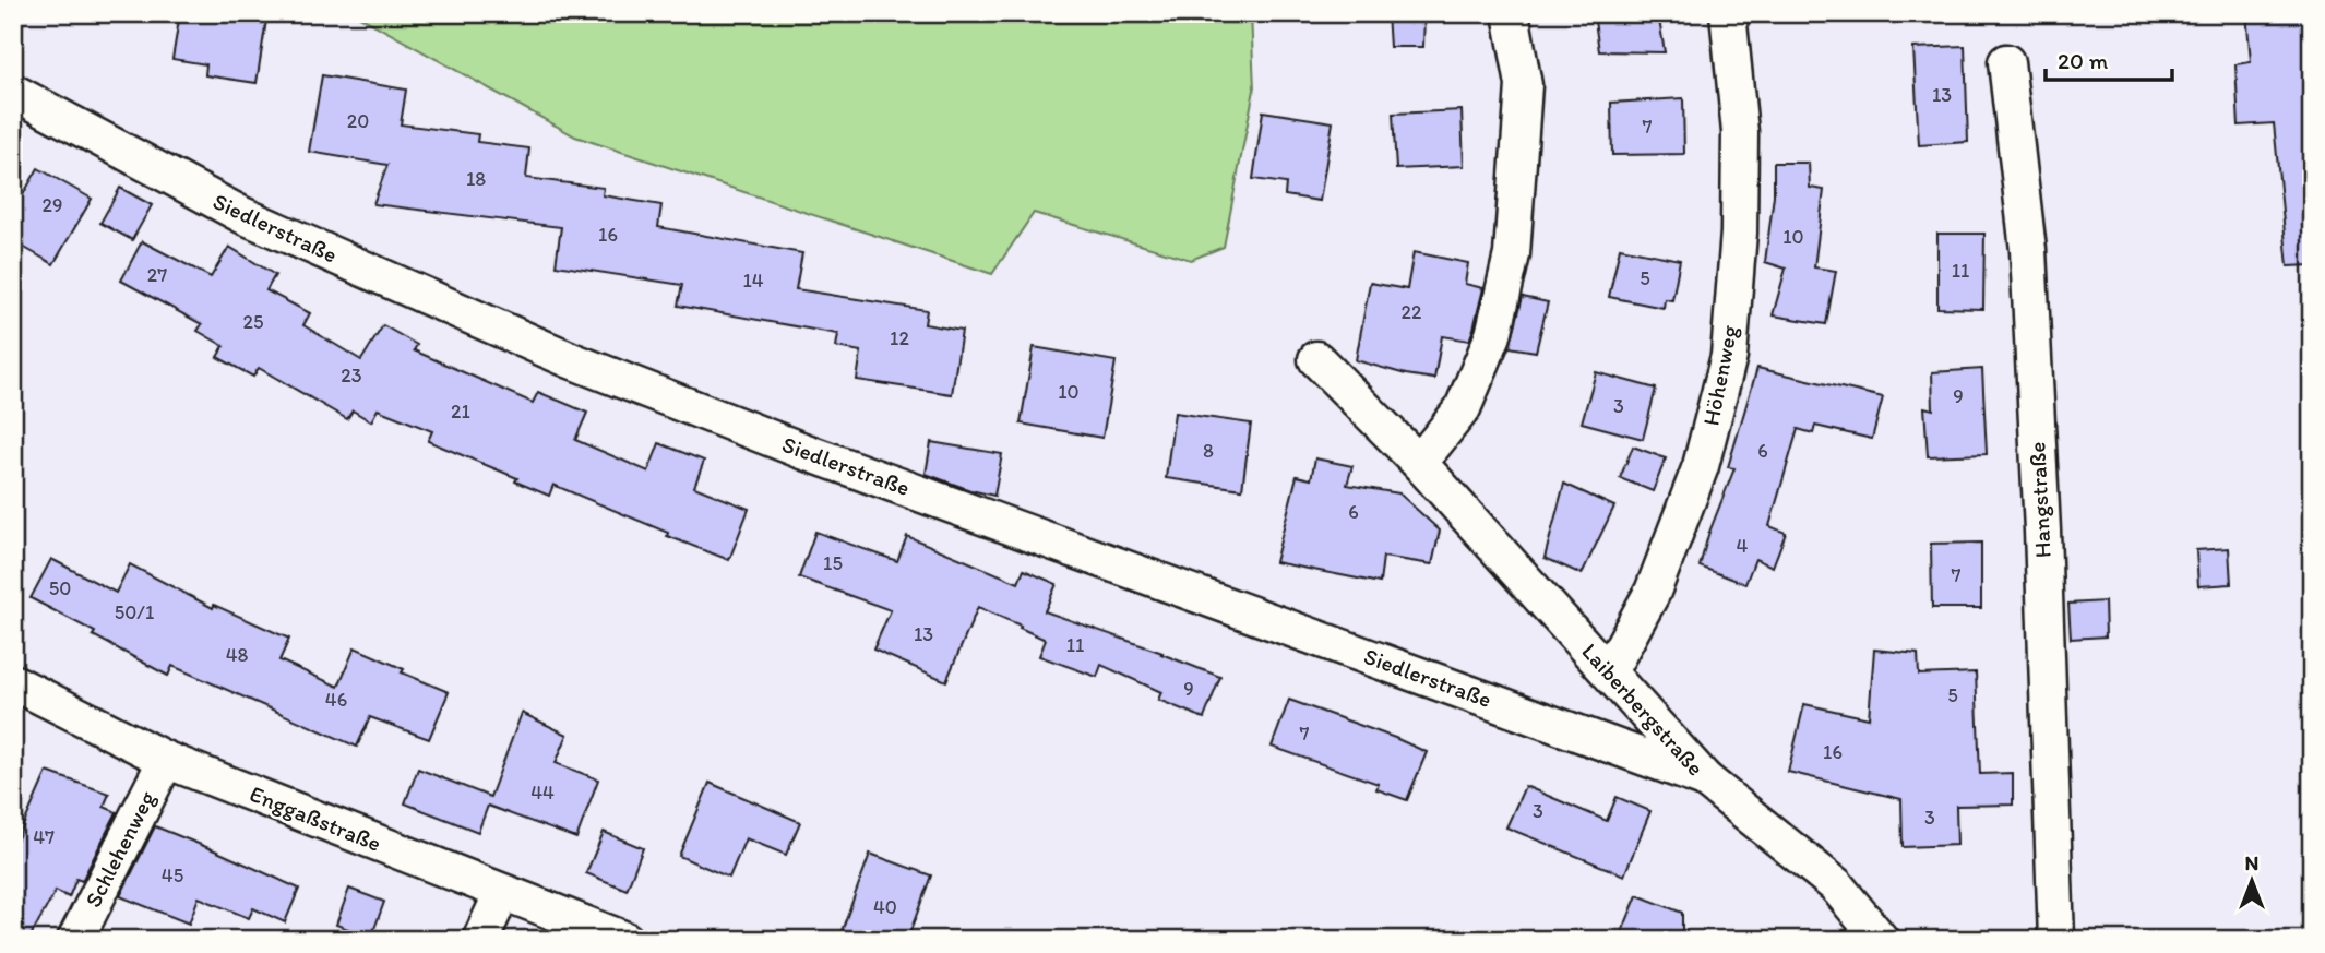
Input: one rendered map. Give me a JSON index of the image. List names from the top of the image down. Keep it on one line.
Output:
{"streets":{"street":["Siedlerstraße","Höhenweg","Hangstraße","Laiberbergstraße","Enggaßstraße","Schlehenweg"]},"crossings":[["Siedlerstraße","Laiberbergstraße"],["Höhenweg","Laiberbergstraße"],["Enggaßstraße","Schlehenweg"]],"house_numbers":["13","20","7","18","29","16","10","11","27","5","14","22","25","12","23","10","9","3","21","8","6","6","4","15","7","50","50/1","13","11","48","9","5","46","7","16","44","3","3","47","45","40"],"scale_bar":"20 m","north":"top"}
